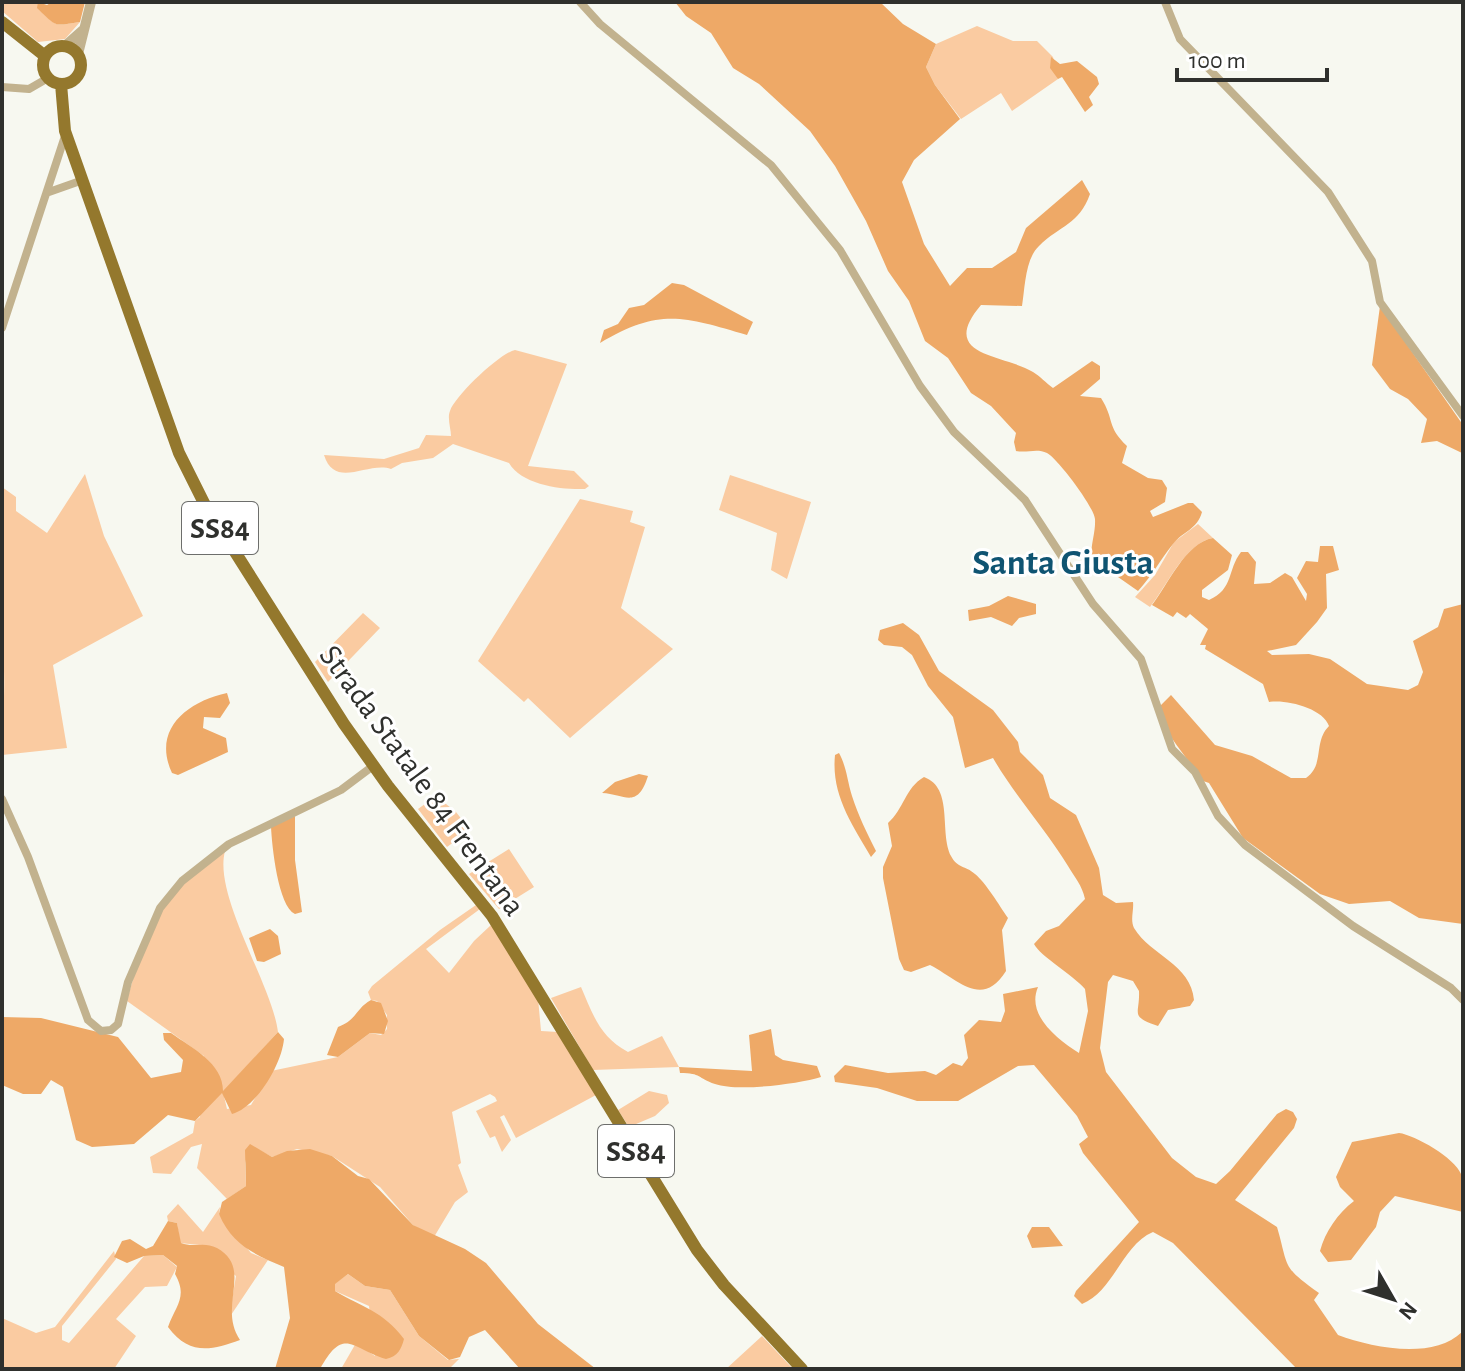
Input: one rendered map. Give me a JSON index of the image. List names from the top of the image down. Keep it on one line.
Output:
{"streets":{"main road":["SS84","Strada Statale 84 Frentana"]},"districts":["Santa Giusta"],"scale_bar":"100 m","north":"bottom right"}
